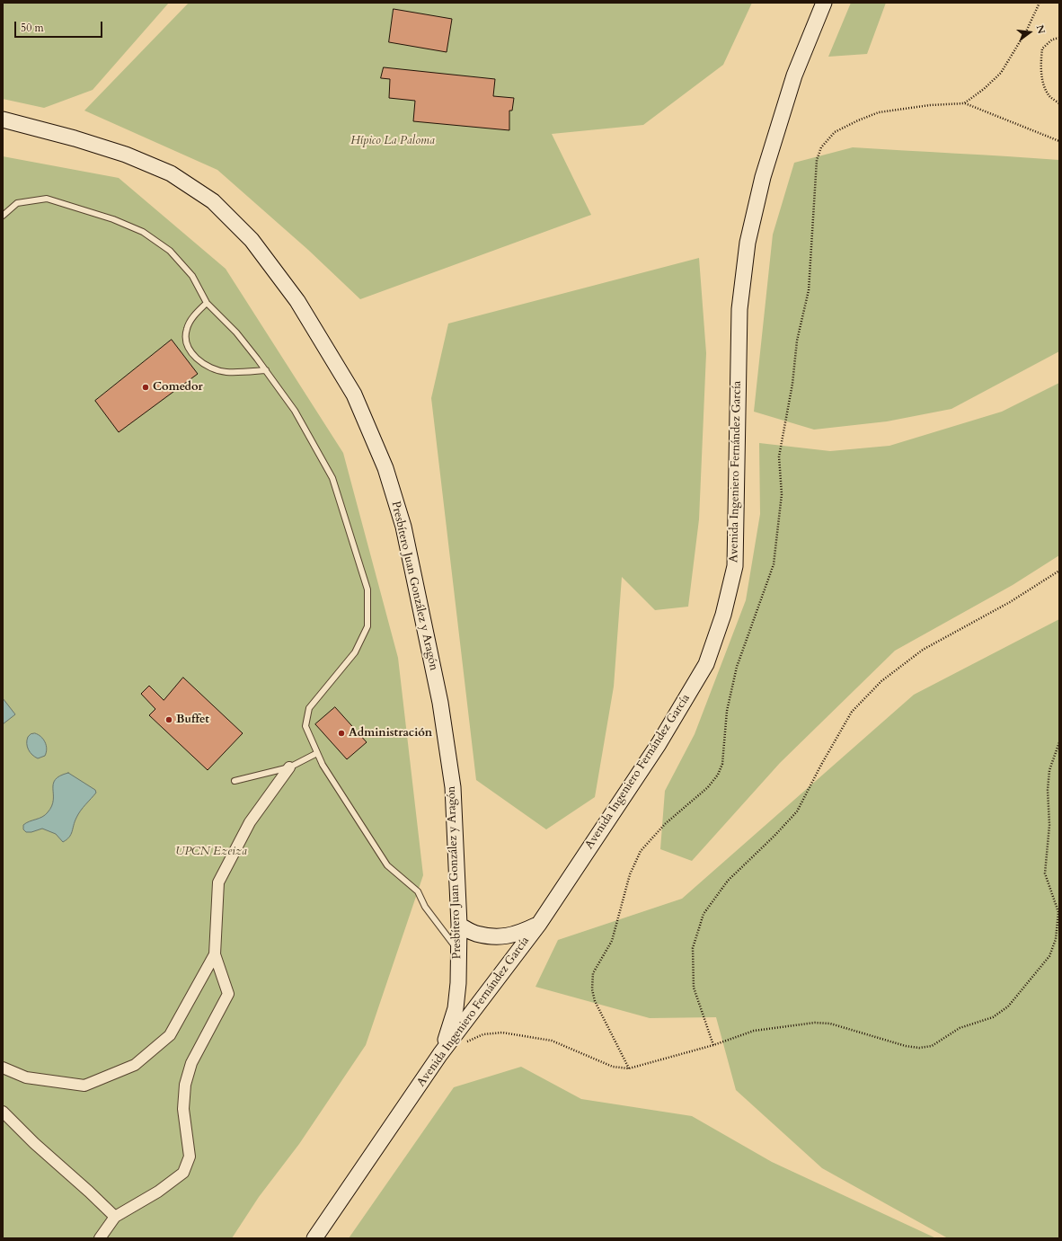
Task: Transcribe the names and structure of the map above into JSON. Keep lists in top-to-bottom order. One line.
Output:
{"streets":{"street":["Avenida Ingeniero Fernández García","Presbítero Juan González y Aragón"]},"crossings":[["Avenida Ingeniero Fernández García","Presbítero Juan González y Aragón"]],"parks":["Hípico La Paloma","UPCN Ezeiza"],"places":["Comedor","Buffet","Administración"],"scale_bar":"50 m","north":"right"}
